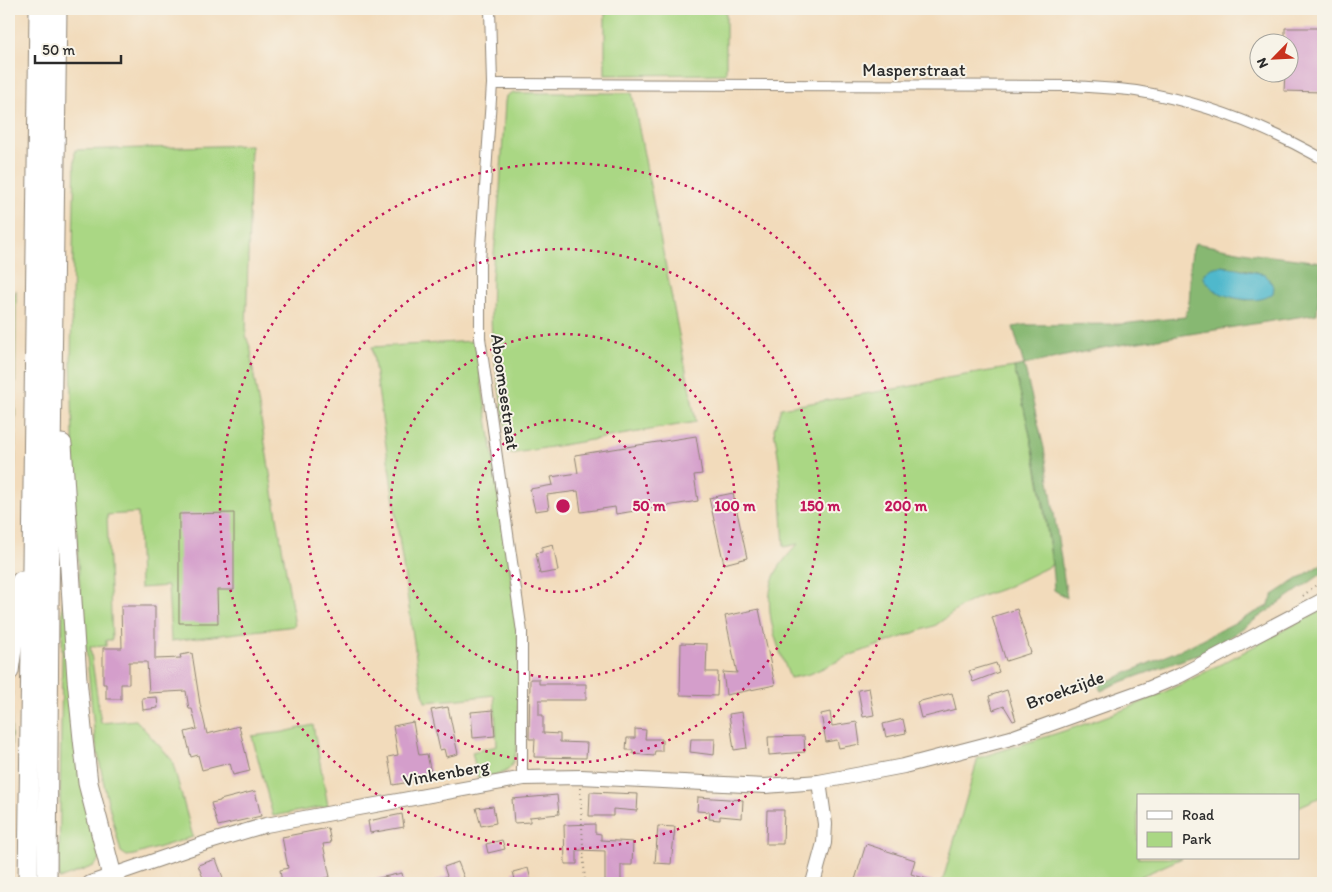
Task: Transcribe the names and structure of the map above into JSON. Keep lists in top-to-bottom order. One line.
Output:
{"streets":{"street":["Masperstraat","Aboomsestraat","Broekzijde","Vinkenberg"]},"crossings":[["Masperstraat","Aboomsestraat"],["Aboomsestraat","Vinkenberg"],["Broekzijde","Vinkenberg"]],"legend":["Road","Park"],"scale_bar":"50 m","north":"bottom left","rings":["50 m","100 m","150 m","200 m"]}
